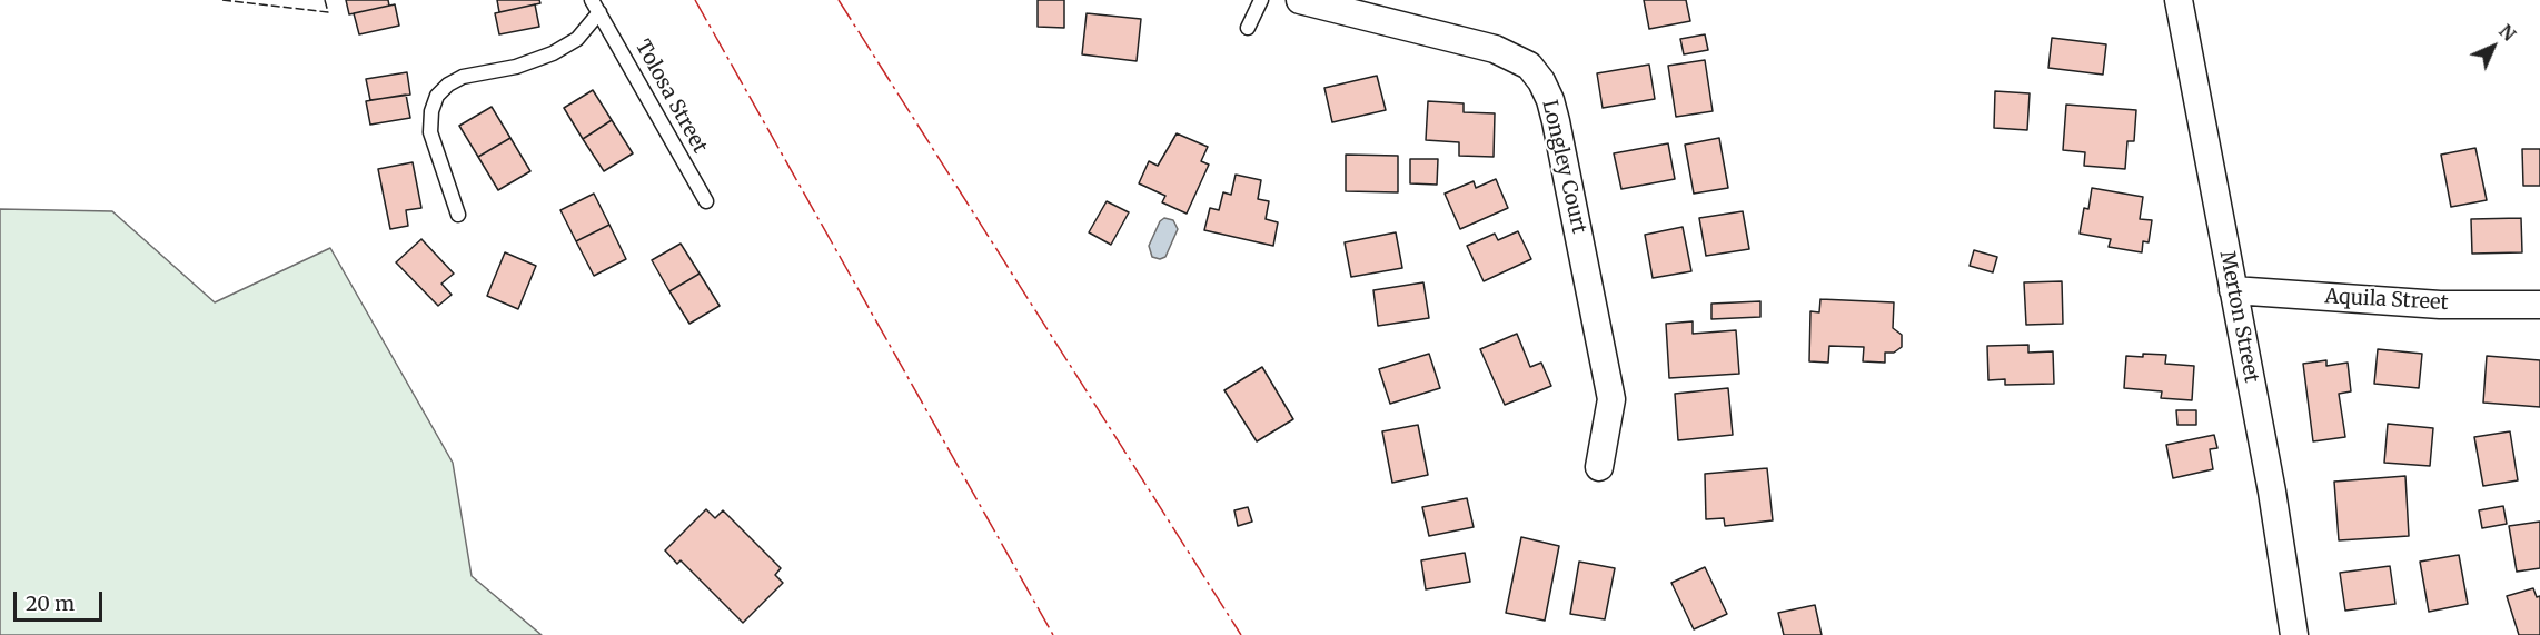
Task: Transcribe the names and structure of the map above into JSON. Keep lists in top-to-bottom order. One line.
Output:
{"streets":{"street":["Longley Court","Aquila Street","Merton Street"],"lane":["Tolosa Street"]},"crossings":[["Aquila Street","Merton Street"]],"scale_bar":"20 m","north":"top right"}
